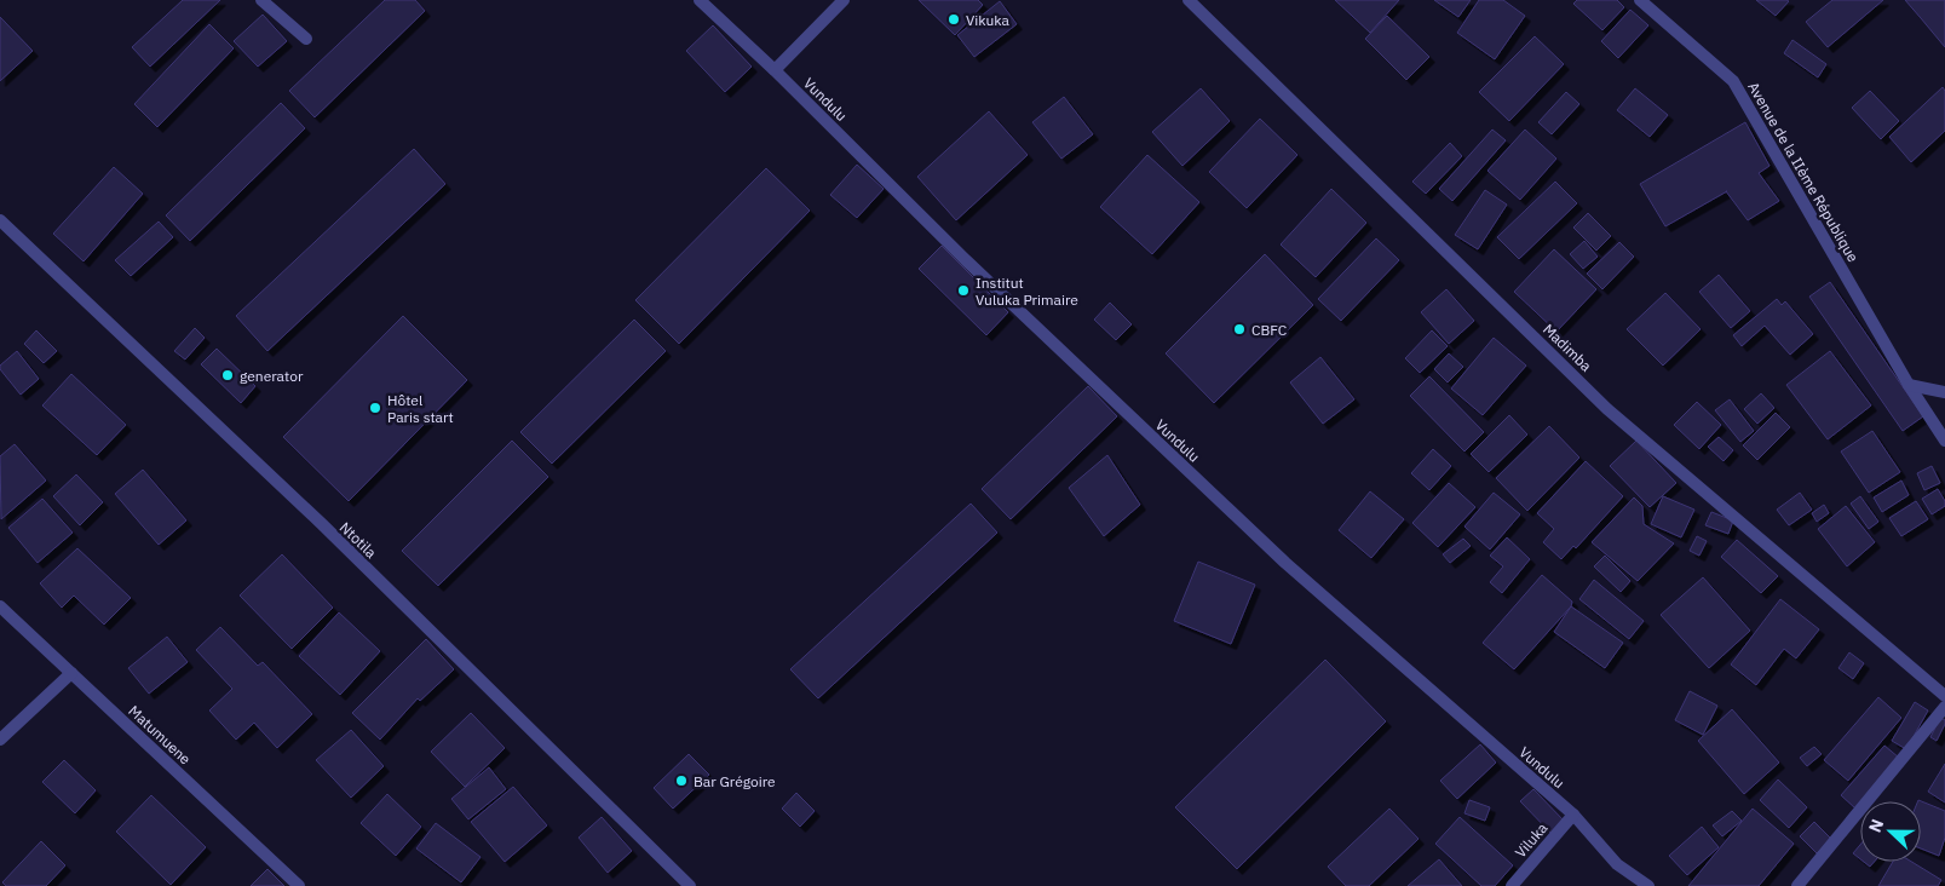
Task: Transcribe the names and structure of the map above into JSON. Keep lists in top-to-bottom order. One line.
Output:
{"streets":{"street":["Vundulu","Avenue de la IIème République","Madimba","Ntotila","Matumuene","Viluka"]},"crossings":[["Vundulu","Viluka"]],"places":["Vikuka","Institut Vuluka Primaire","CBFC","generator","Hôtel Paris start","Bar Grégoire"],"north":"left"}
